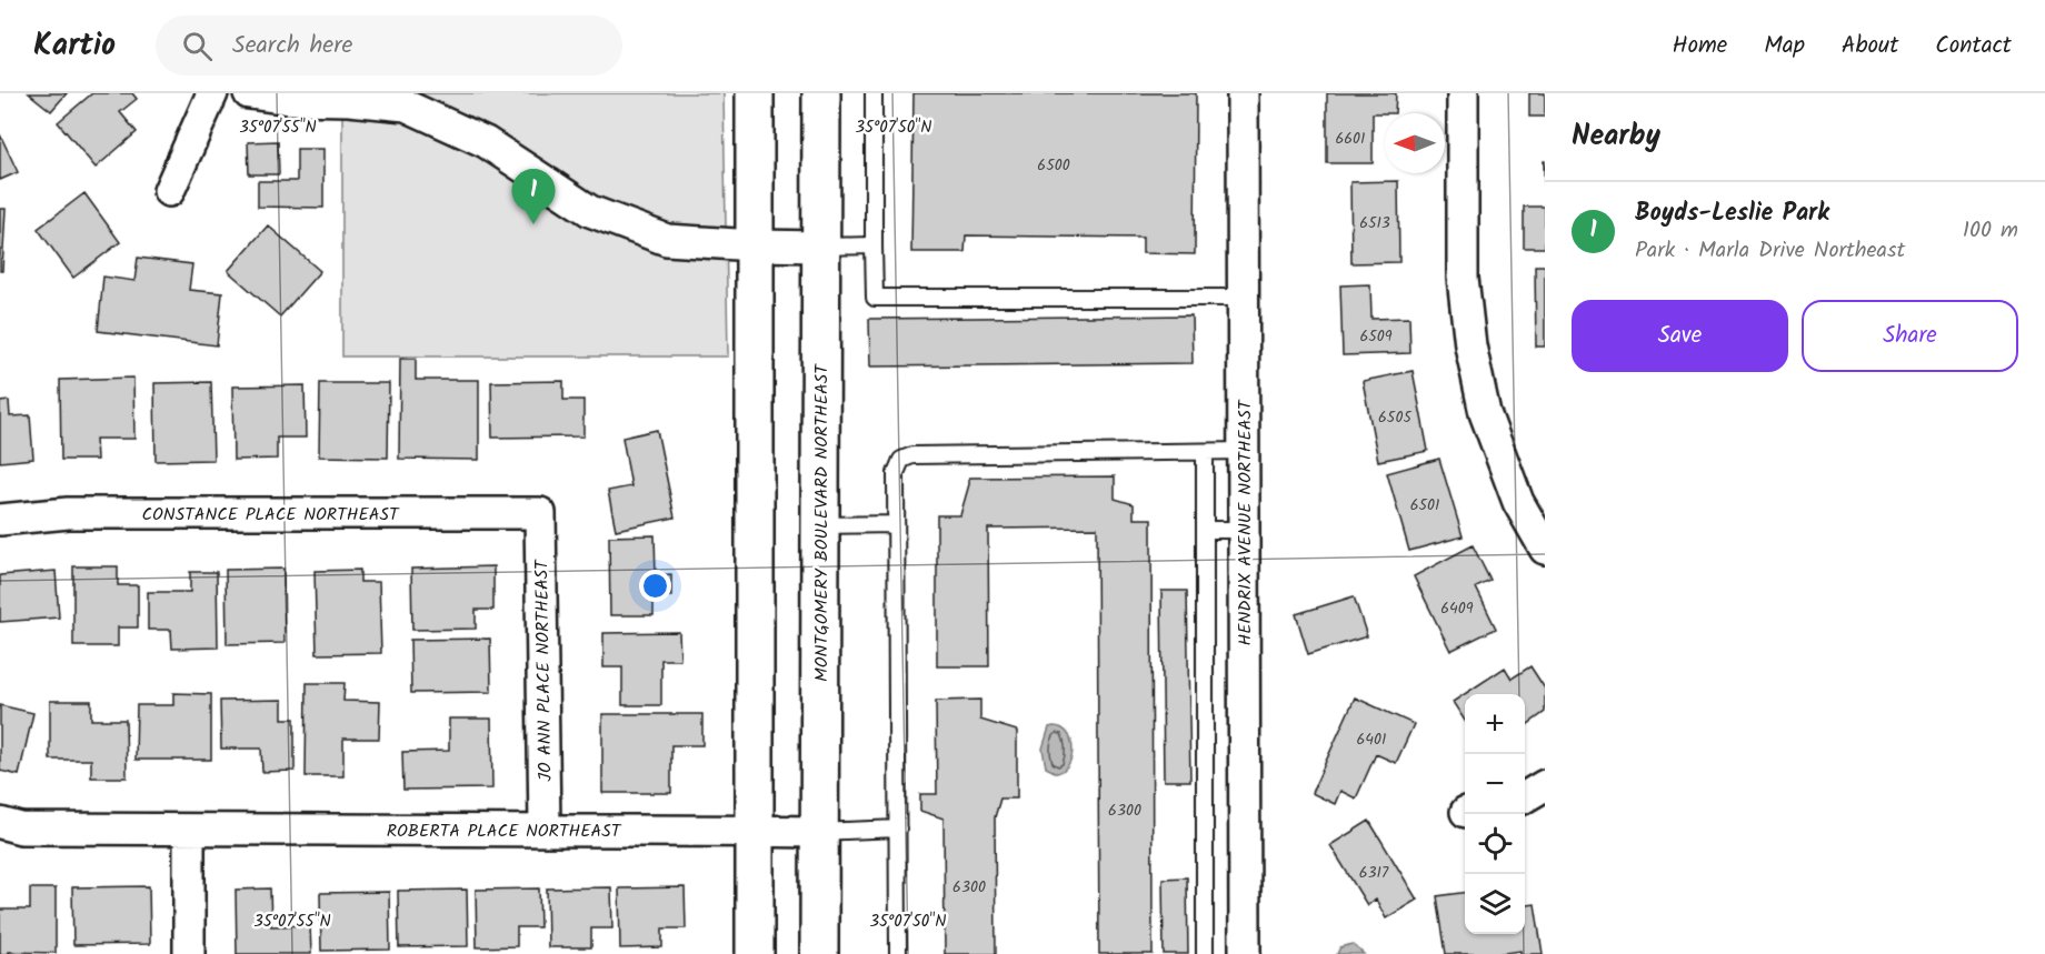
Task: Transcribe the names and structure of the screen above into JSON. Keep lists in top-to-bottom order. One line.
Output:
{"streets":{"main road":["MONTGOMERY BOULEVARD NORTHEAST"],"street":["CONSTANCE PLACE NORTHEAST","HENDRIX AVENUE NORTHEAST","JO ANN PLACE NORTHEAST","ROBERTA PLACE NORTHEAST"]},"crossings":[["CONSTANCE PLACE NORTHEAST","JO ANN PLACE NORTHEAST"],["MONTGOMERY BOULEVARD NORTHEAST","ROBERTA PLACE NORTHEAST"],["JO ANN PLACE NORTHEAST","ROBERTA PLACE NORTHEAST"]],"house_numbers":["6601","6500","6513","6509","6505","6501","6409","6401","6300","6317","6300"],"north":"left","page":{"header":"Kartio","search":"Search here","nav":["Home","Map","About","Contact"],"heading":"Nearby","pins":"1","list":[{"mark":"1","name":"Boyds-Leslie Park","note":"Park · Marla Drive Northeast","value":"100 m"}],"buttons":["Save","Share"],"map_buttons":["+","−"]},"coordinates":["35°07'55\"N","35°07'50\"N"]}
